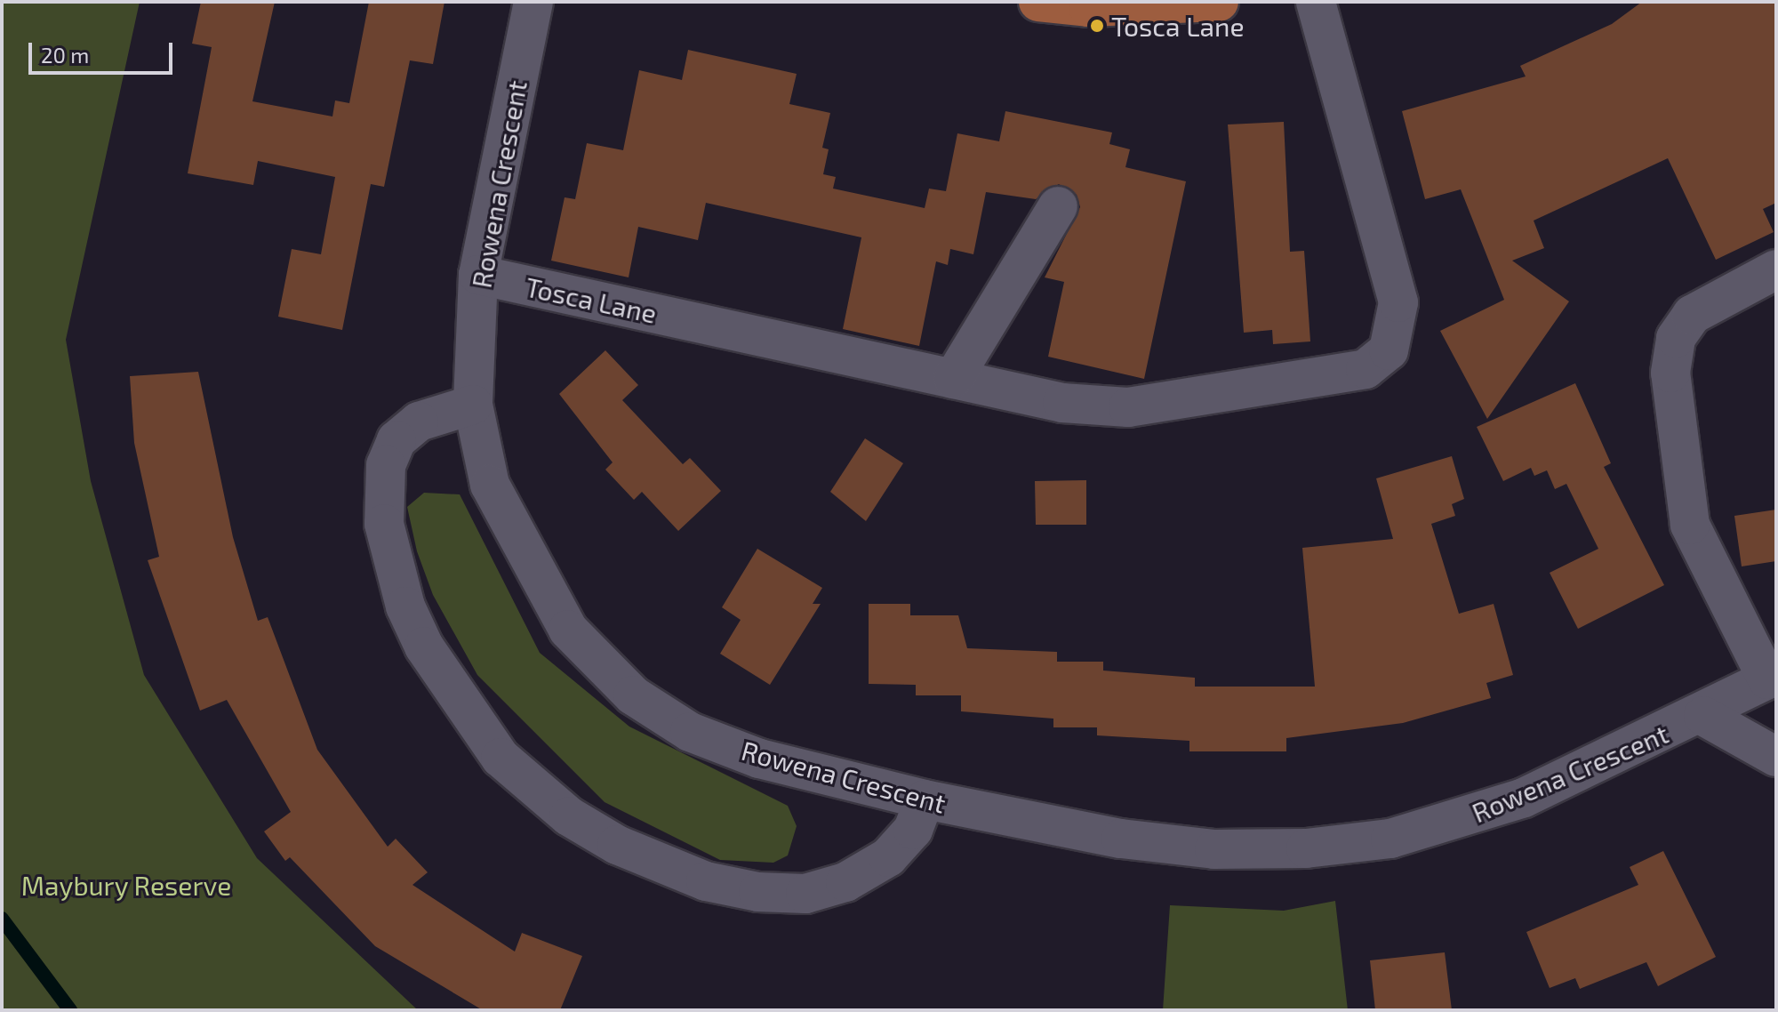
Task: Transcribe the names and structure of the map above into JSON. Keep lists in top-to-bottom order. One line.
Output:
{"streets":{"street":["Rowena Crescent","Tosca Lane"]},"crossings":[["Rowena Crescent","Tosca Lane"]],"parks":["Maybury Reserve"],"places":["Tosca Lane"],"scale_bar":"20 m"}
